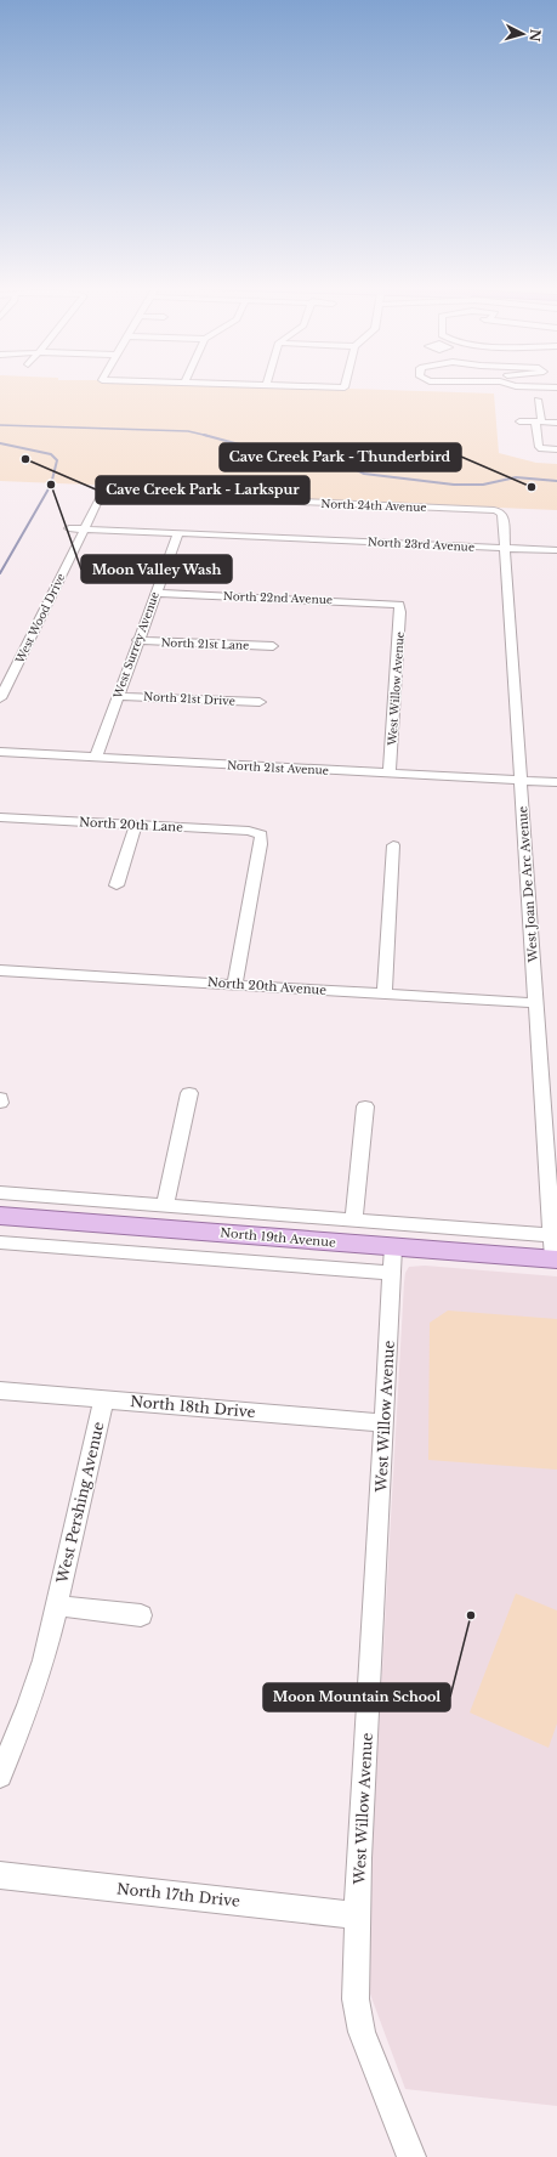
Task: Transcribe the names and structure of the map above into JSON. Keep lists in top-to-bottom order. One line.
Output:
{"streets":{"main road":["North 19th Avenue"],"street":["North 24th Avenue","North 23rd Avenue","North 22nd Avenue","West Wood Drive","North 21st Lane","West Surrey Avenue","West Willow Avenue","North 21st Drive","North 21st Avenue","North 20th Lane","West Joan De Arc Avenue","North 20th Avenue","North 18th Drive","West Pershing Avenue","North 17th Drive"]},"crossings":[["North 24th Avenue","West Wood Drive"],["North 24th Avenue","West Joan De Arc Avenue"],["North 23rd Avenue","West Wood Drive"],["North 23rd Avenue","West Surrey Avenue"],["North 23rd Avenue","West Joan De Arc Avenue"],["North 22nd Avenue","West Surrey Avenue"],["North 22nd Avenue","West Willow Avenue"],["North 21st Lane","West Surrey Avenue"],["West Surrey Avenue","North 21st Drive"],["West Surrey Avenue","North 21st Avenue"],["West Willow Avenue","North 21st Avenue"],["West Willow Avenue","North 19th Avenue"],["West Willow Avenue","North 18th Drive"],["West Willow Avenue","North 17th Drive"],["North 21st Avenue","West Joan De Arc Avenue"],["North 20th Lane","North 20th Avenue"],["West Joan De Arc Avenue","North 20th Avenue"],["West Joan De Arc Avenue","North 19th Avenue"],["North 18th Drive","West Pershing Avenue"]],"places":["Cave Creek Park - Larkspur","Moon Valley Wash","Cave Creek Park - Thunderbird","Moon Mountain School"],"north":"right"}
